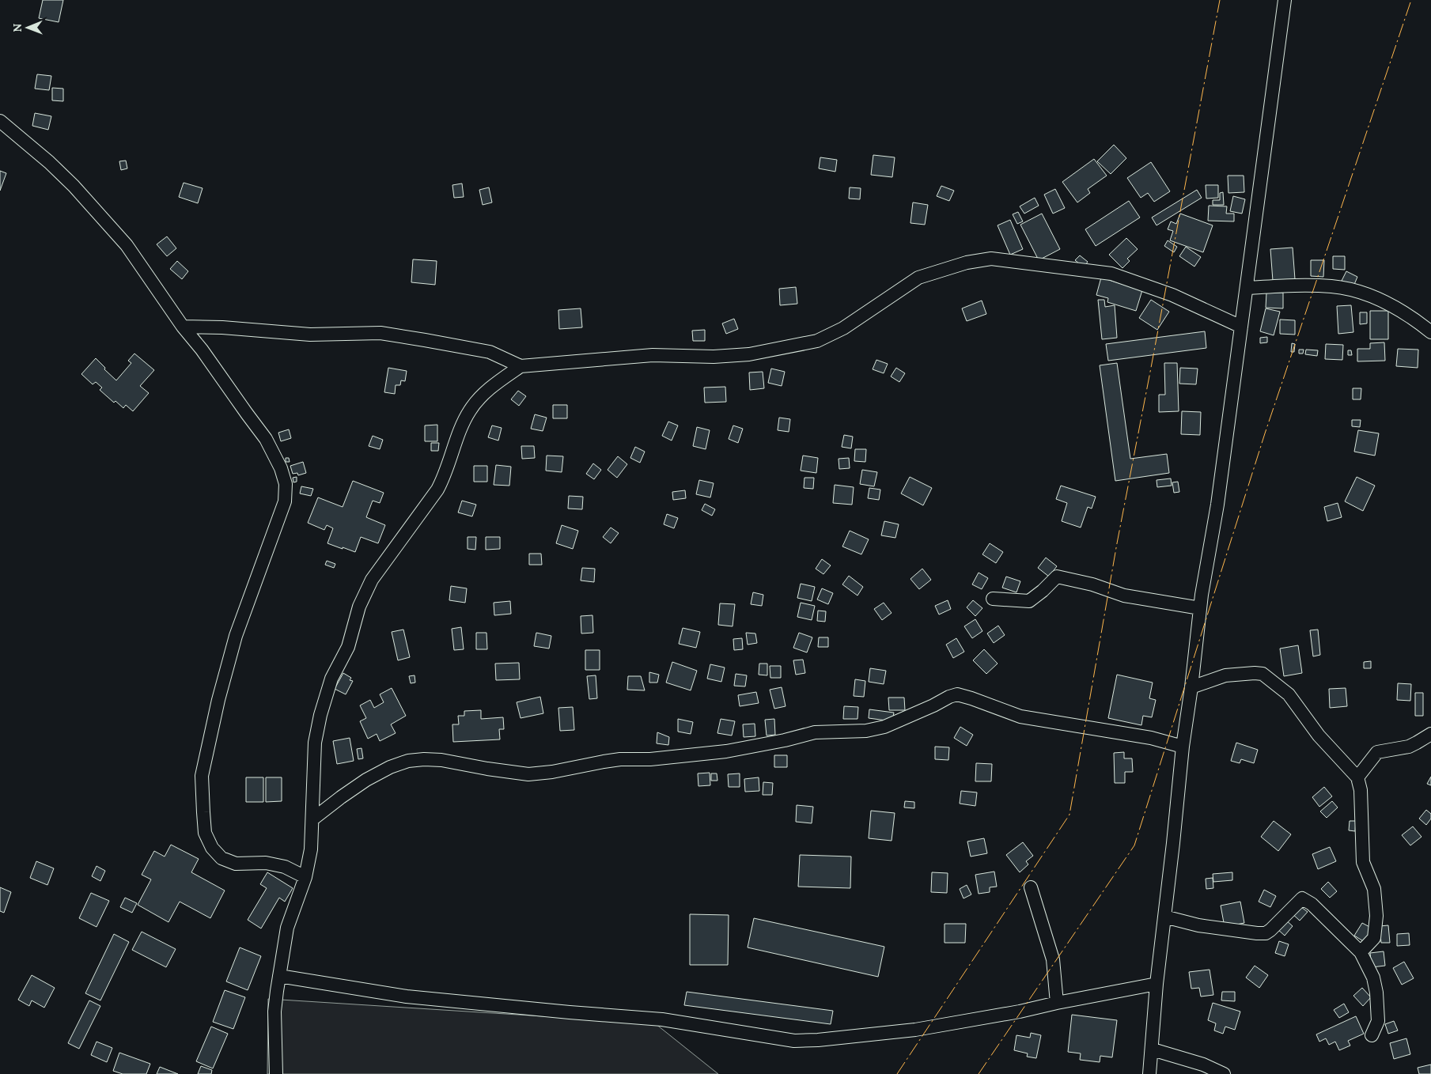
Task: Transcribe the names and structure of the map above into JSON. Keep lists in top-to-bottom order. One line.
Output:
{"north":"left"}
